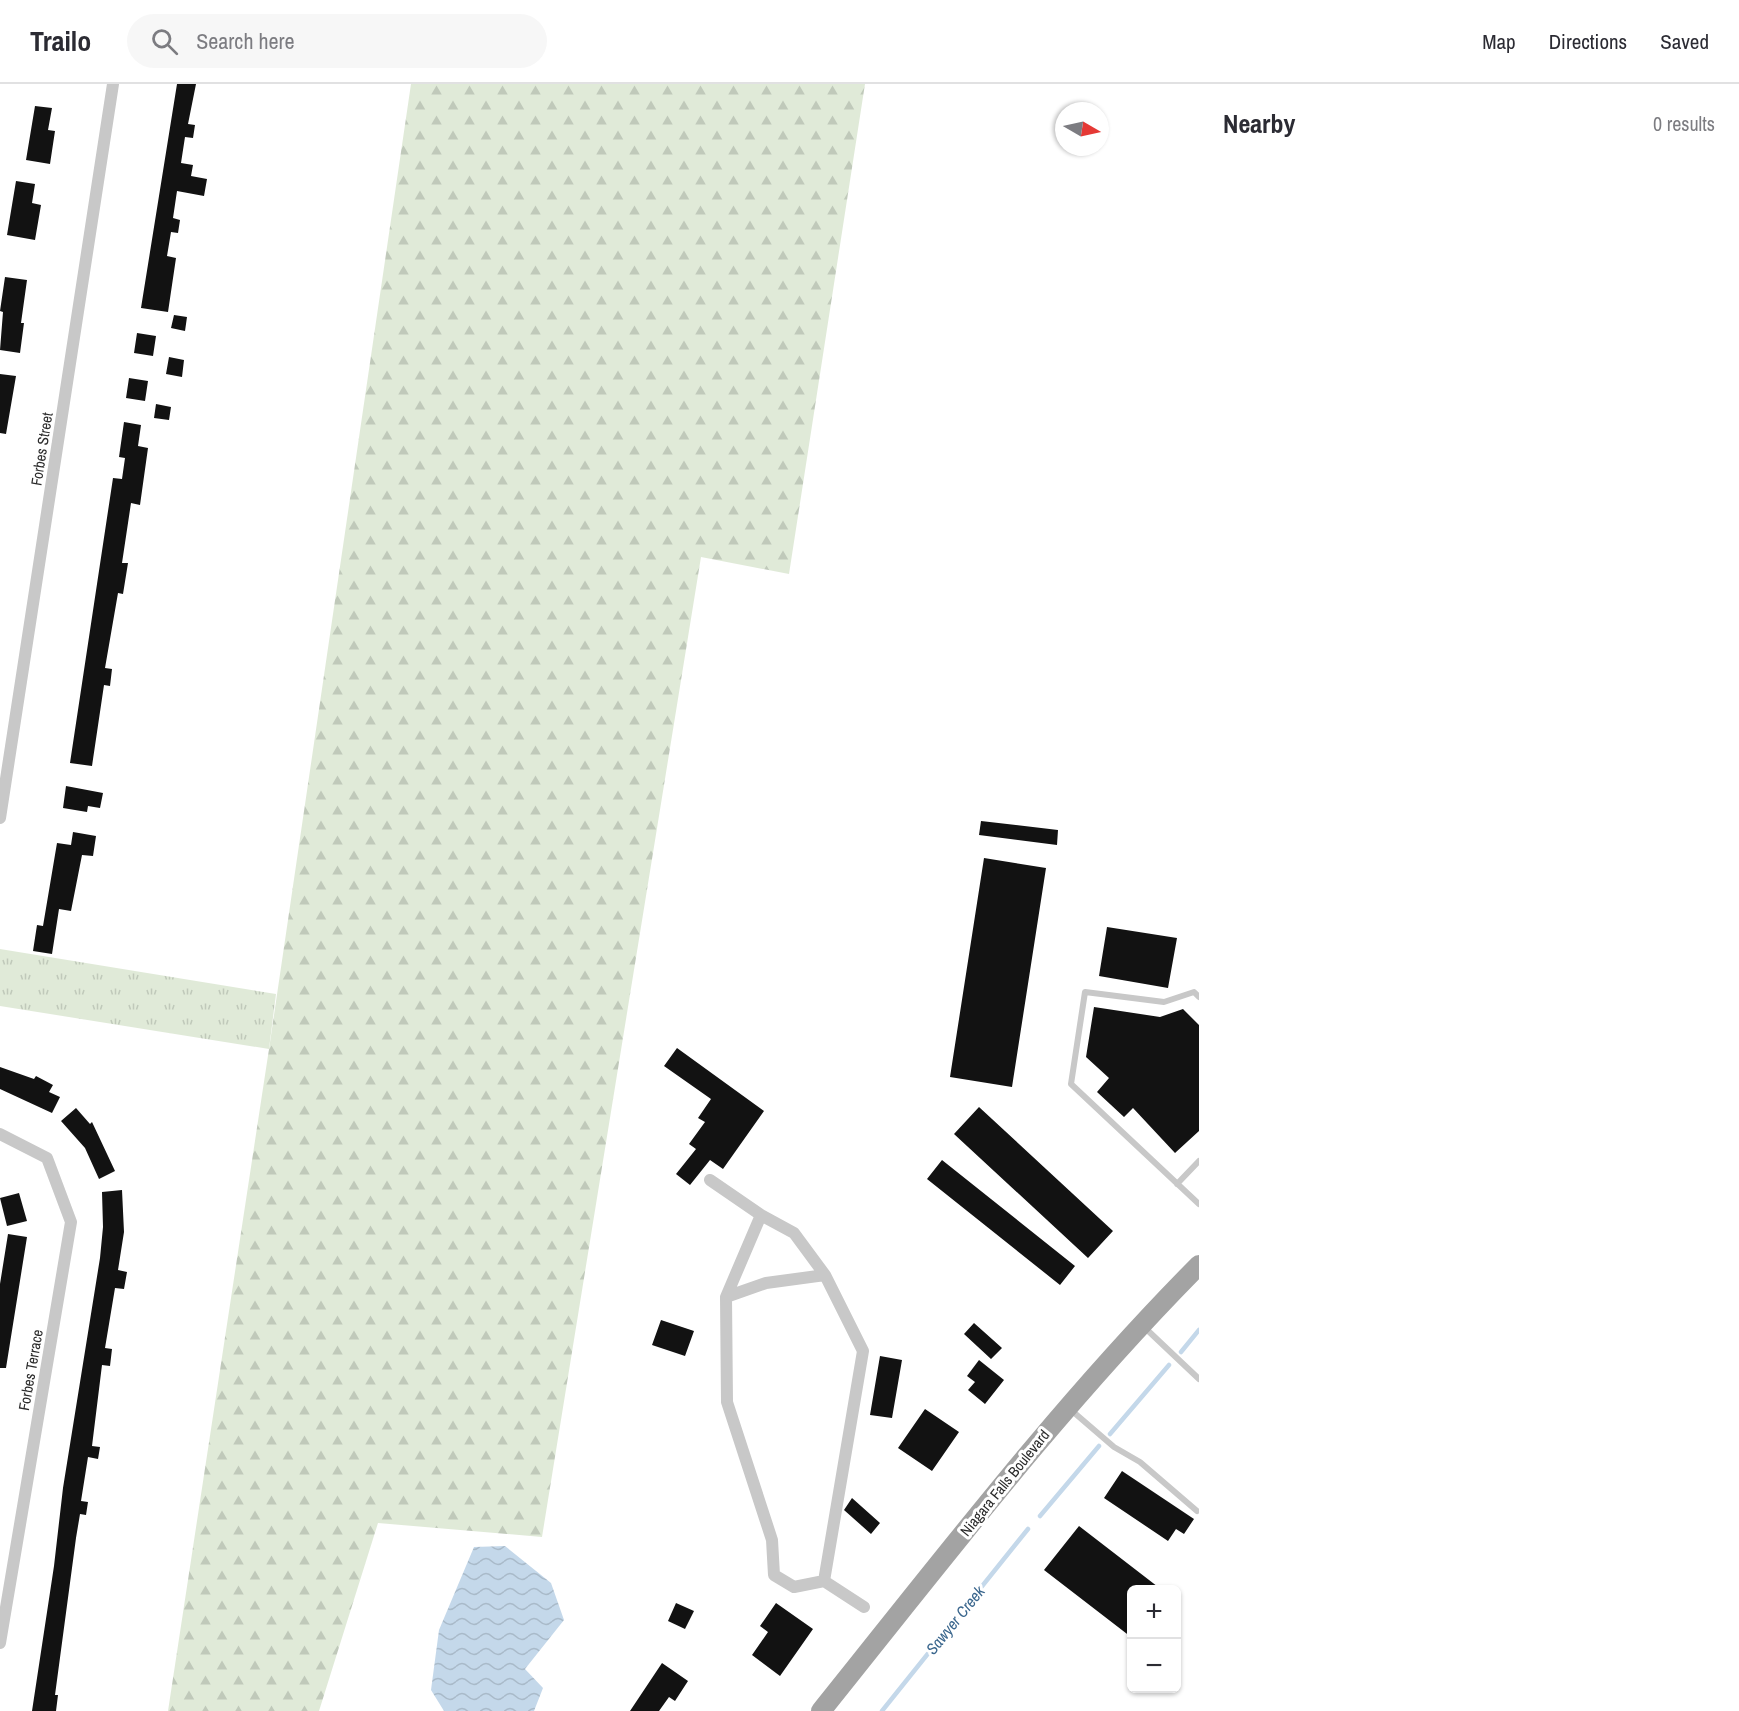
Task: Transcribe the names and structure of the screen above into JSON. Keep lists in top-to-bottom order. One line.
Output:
{"streets":{"main road":["Niagara Falls Boulevard"],"street":["Forbes Street","Forbes Terrace"]},"water":["Sawyer Creek"],"north":"right","page":{"header":"Trailo","search":"Search here","nav":["Map","Directions","Saved"],"heading":["Nearby","0 results"],"map_buttons":["+","−"]}}
